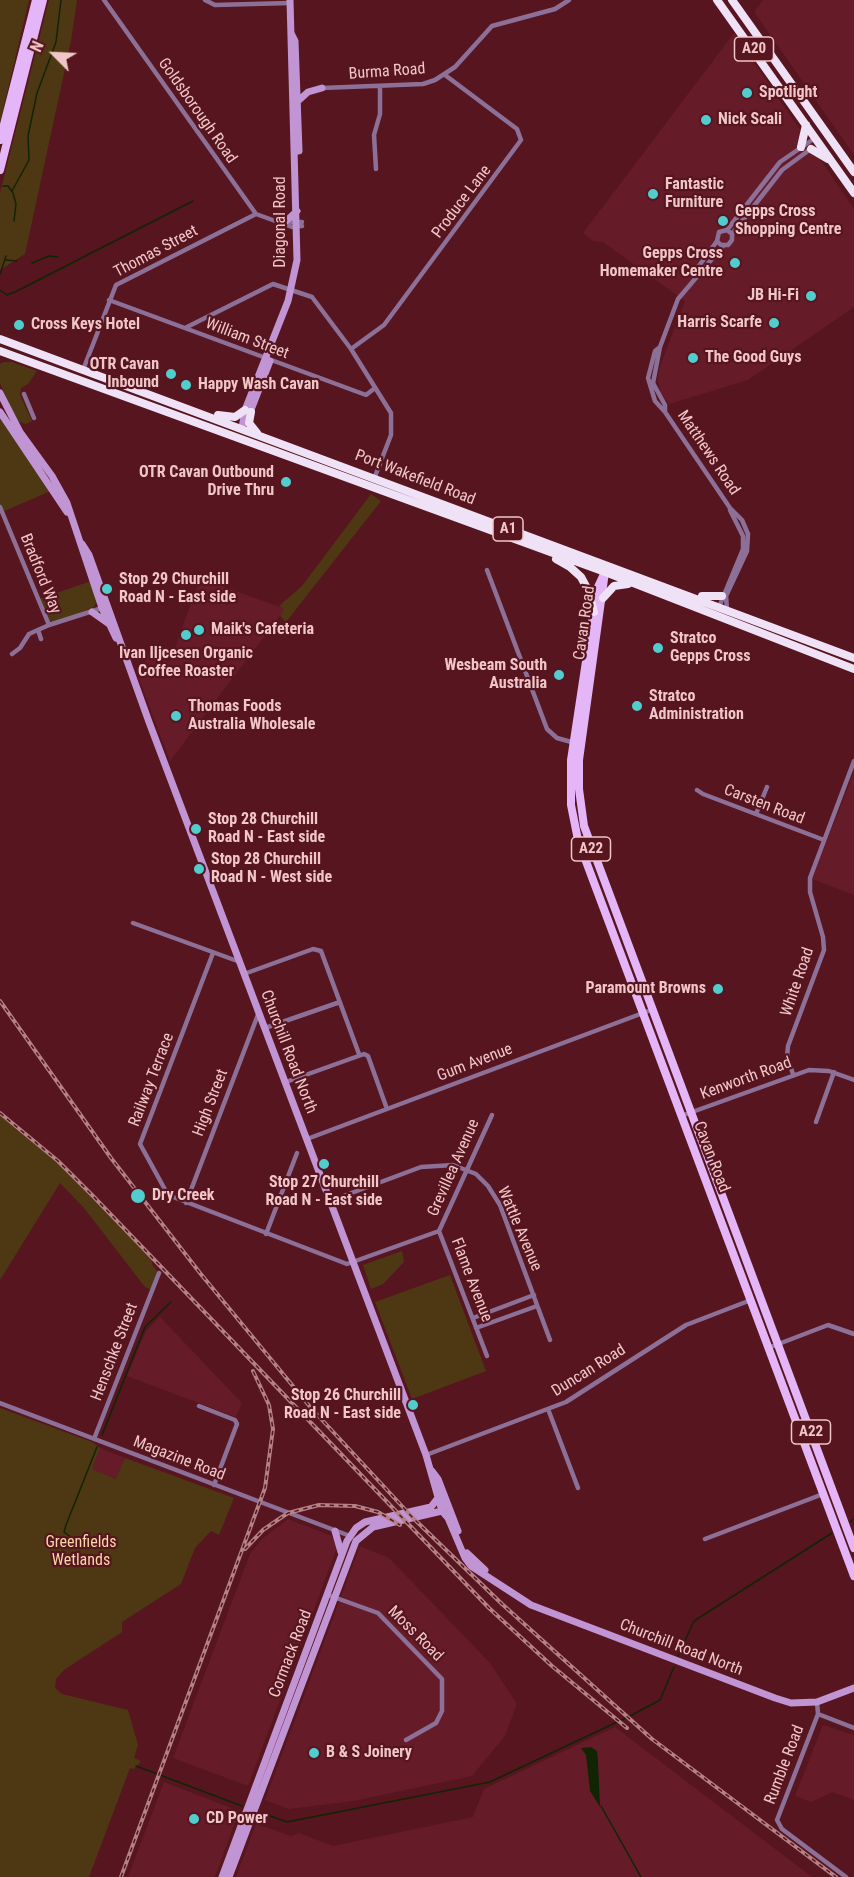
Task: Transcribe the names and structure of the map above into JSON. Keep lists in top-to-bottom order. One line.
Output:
{"streets":{"highway":["A20","Port Wakefield Road","A1"],"main road":["Cavan Road","A22"],"street":["Burma Road","Goldsborough Road","Produce Lane","Diagonal Road","Thomas Street","William Street","Matthews Road","Bradford Way","Carsten Road","White Road","Churchill Road North","Gum Avenue","Kenworth Road","Railway Terrace","High Street","Grevillea Avenue","Wattle Avenue","Flame Avenue","Henschke Street","Duncan Road","Magazine Road","Moss Road","Cormack Road","Rumble Road"]},"crossings":[["Burma Road","Produce Lane"],["Goldsborough Road","Thomas Street"],["Diagonal Road","William Street"],["Diagonal Road","Port Wakefield Road"],["Thomas Street","William Street"],["Thomas Street","Port Wakefield Road"],["Matthews Road","Port Wakefield Road"],["Port Wakefield Road","Cavan Road"],["Bradford Way","Churchill Road North"],["Cavan Road","Gum Avenue"],["Cavan Road","Kenworth Road"],["Cavan Road","Duncan Road"],["Carsten Road","White Road"],["White Road","Kenworth Road"],["Churchill Road North","Gum Avenue"],["Churchill Road North","Railway Terrace"],["Churchill Road North","High Street"],["Churchill Road North","Flame Avenue"],["Churchill Road North","Duncan Road"],["Churchill Road North","Rumble Road"],["Railway Terrace","High Street"],["Railway Terrace","Flame Avenue"],["Grevillea Avenue","Wattle Avenue"],["Grevillea Avenue","Flame Avenue"],["Henschke Street","Magazine Road"],["Magazine Road","Cormack Road"],["Moss Road","Cormack Road"]],"parks":["Greenfields Wetlands"],"places":["Spotlight","Nick Scali","Fantastic Furniture","Gepps Cross Shopping Centre","Gepps Cross Homemaker Centre","JB Hi-Fi","Harris Scarfe","Cross Keys Hotel","The Good Guys","OTR Cavan Inbound","Happy Wash Cavan","OTR Cavan Outbound Drive Thru","Stop 29 Churchill Road N - East side","Maik's Cafeteria","Ivan Iljcesen Organic Coffee Roaster","Stratco Gepps Cross","Wesbeam South Australia","Stratco Administration","Thomas Foods Australia Wholesale","Stop 28 Churchill Road N - East side","Stop 28 Churchill Road N - West side","Paramount Browns","Stop 27 Churchill Road N - East side","Dry Creek","Stop 26 Churchill Road N - East side","B & S Joinery","CD Power"],"north":"top left"}
